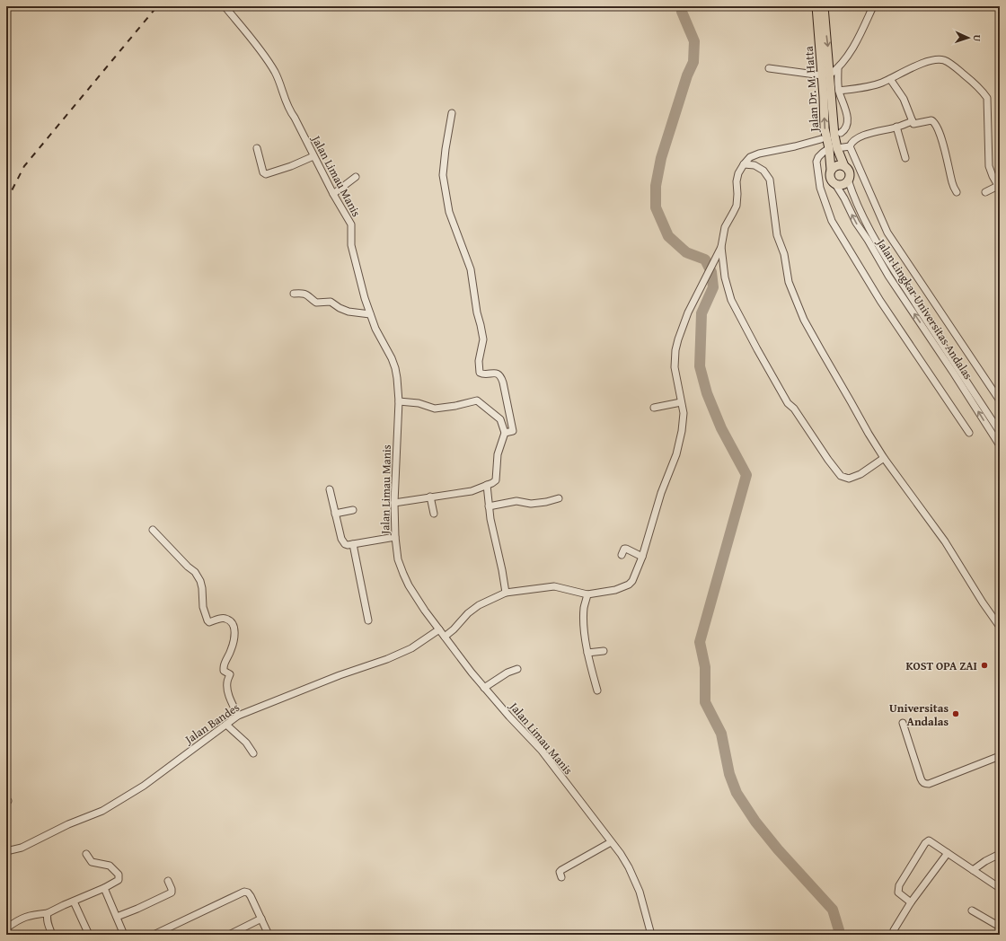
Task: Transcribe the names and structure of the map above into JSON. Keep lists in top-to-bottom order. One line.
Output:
{"streets":{"main road":["Jalan Dr. M. Hatta"],"street":["Jalan Limau Manis","Jalan Lingkar Universitas Andalas","Jalan Bandes"]},"crossings":[["Jalan Dr. M. Hatta","Jalan Lingkar Universitas Andalas"],["Jalan Limau Manis","Jalan Bandes"]],"places":["KOST OPA ZAI","Universitas Andalas"],"north":"right"}
